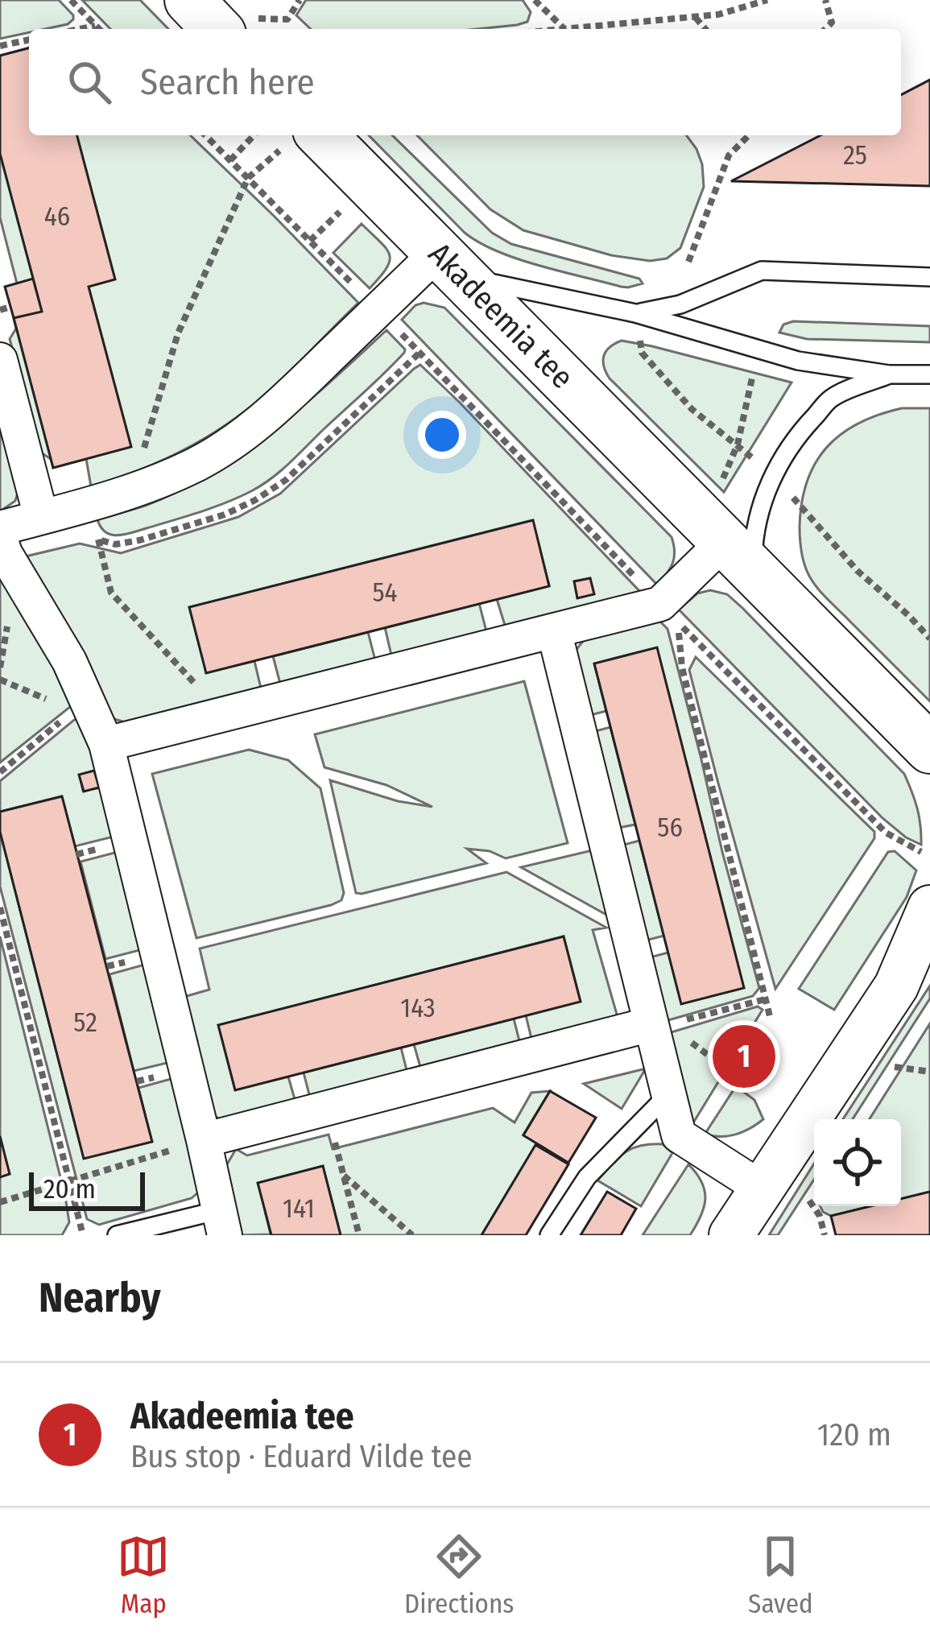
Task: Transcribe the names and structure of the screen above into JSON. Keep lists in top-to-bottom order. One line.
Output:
{"streets":{"main road":["Akadeemia tee"]},"house_numbers":["25","46","54","56","143","52","141"],"scale_bar":"20 m","page":{"search":"Search here","pins":"1","scale":"20 m","heading":"Nearby","list":[{"mark":"1","name":"Akadeemia tee","note":"Bus stop · Eduard Vilde tee","value":"120 m"}],"nav":["Map","Directions","Saved"]}}
